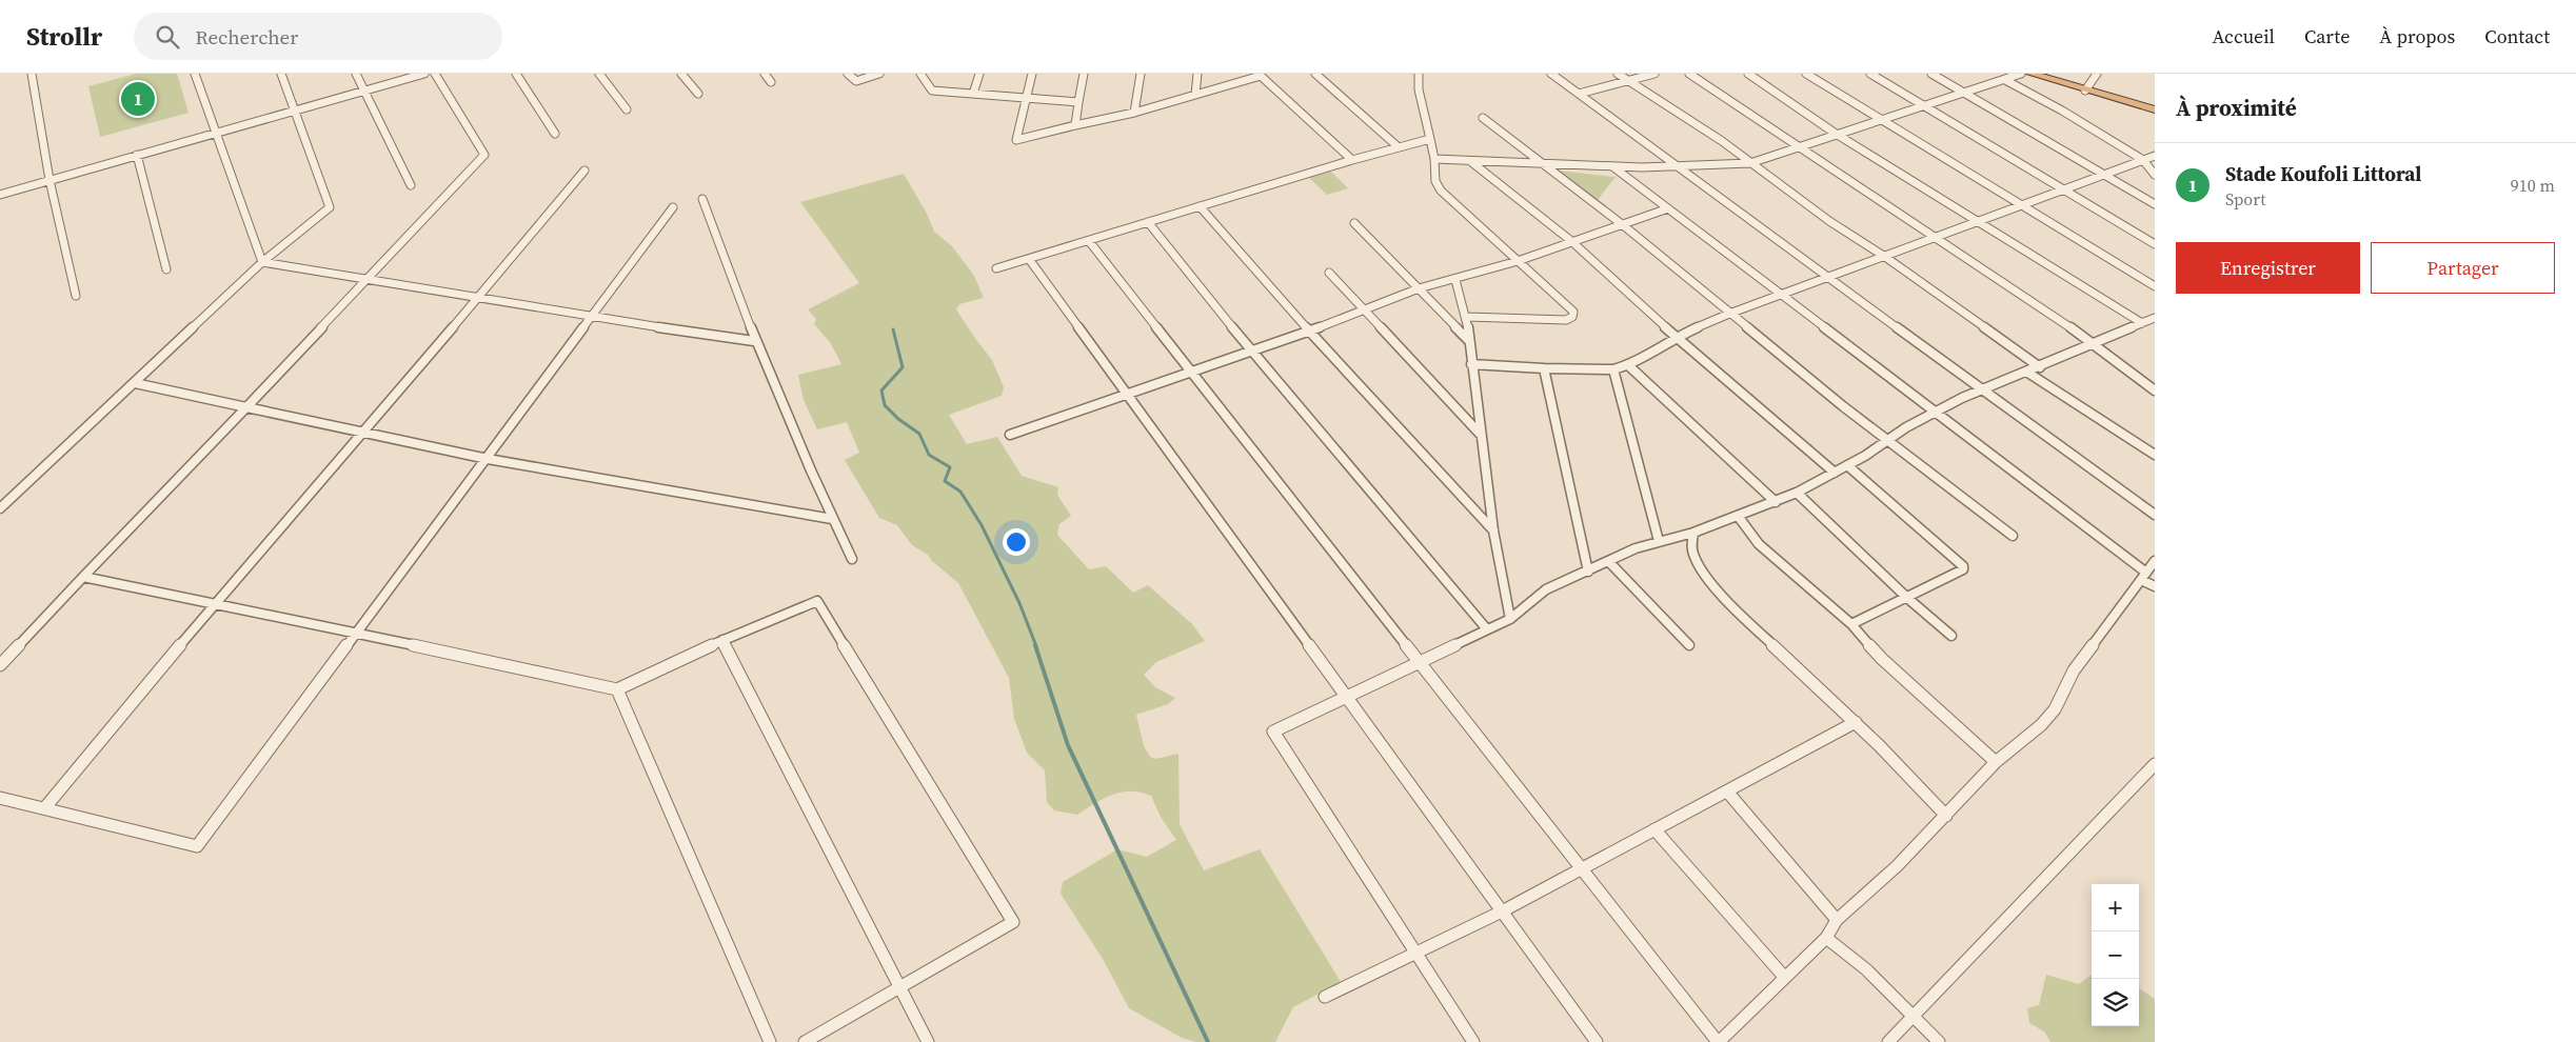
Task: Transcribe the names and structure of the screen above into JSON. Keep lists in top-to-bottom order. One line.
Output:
{"page":{"header":"Strollr","search":"Rechercher","nav":["Accueil","Carte","À propos","Contact"],"heading":"À proximité","pins":"1","list":[{"mark":"1","name":"Stade Koufoli Littoral","note":"Sport","value":"910 m"}],"buttons":["Enregistrer","Partager"],"map_buttons":["+","−"]}}
